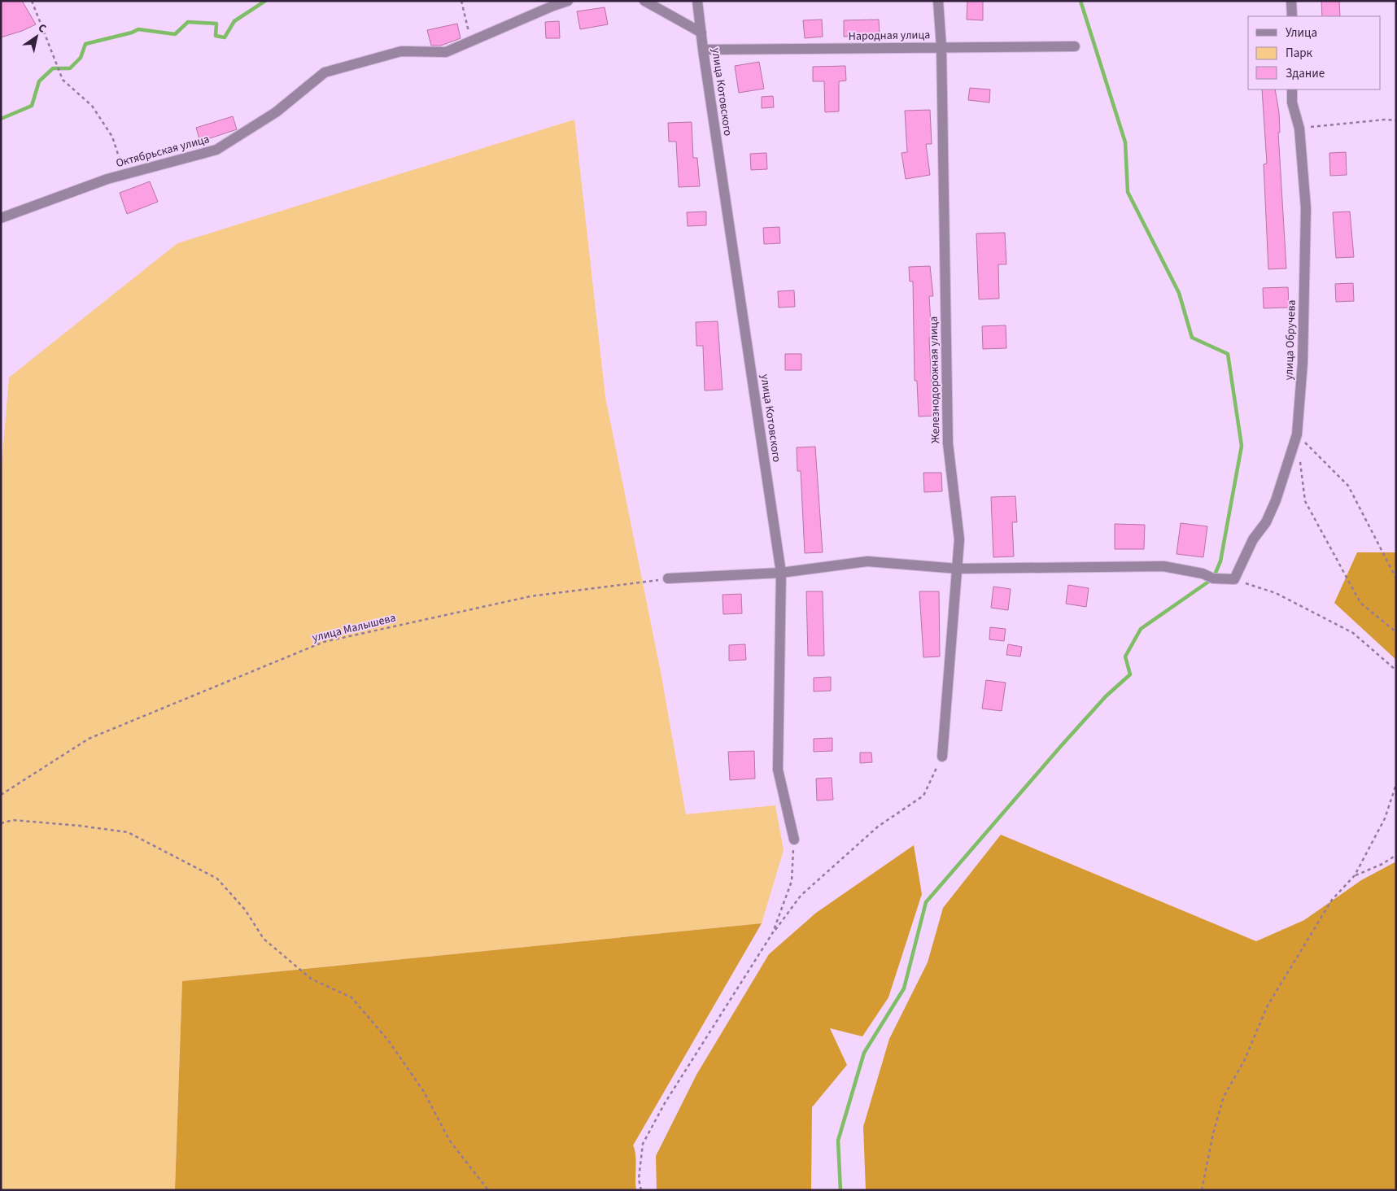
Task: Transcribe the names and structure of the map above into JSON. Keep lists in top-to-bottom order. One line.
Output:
{"streets":{"street":["Народная улица","улица Котовского","Октябрьская улица","улица Обручева","Железнодорожная улица"],"path":["улица Малышева"]},"crossings":[["Народная улица","улица Котовского"],["Народная улица","Железнодорожная улица"]],"legend":["Улица","Парк","Здание"],"north":"top right"}
